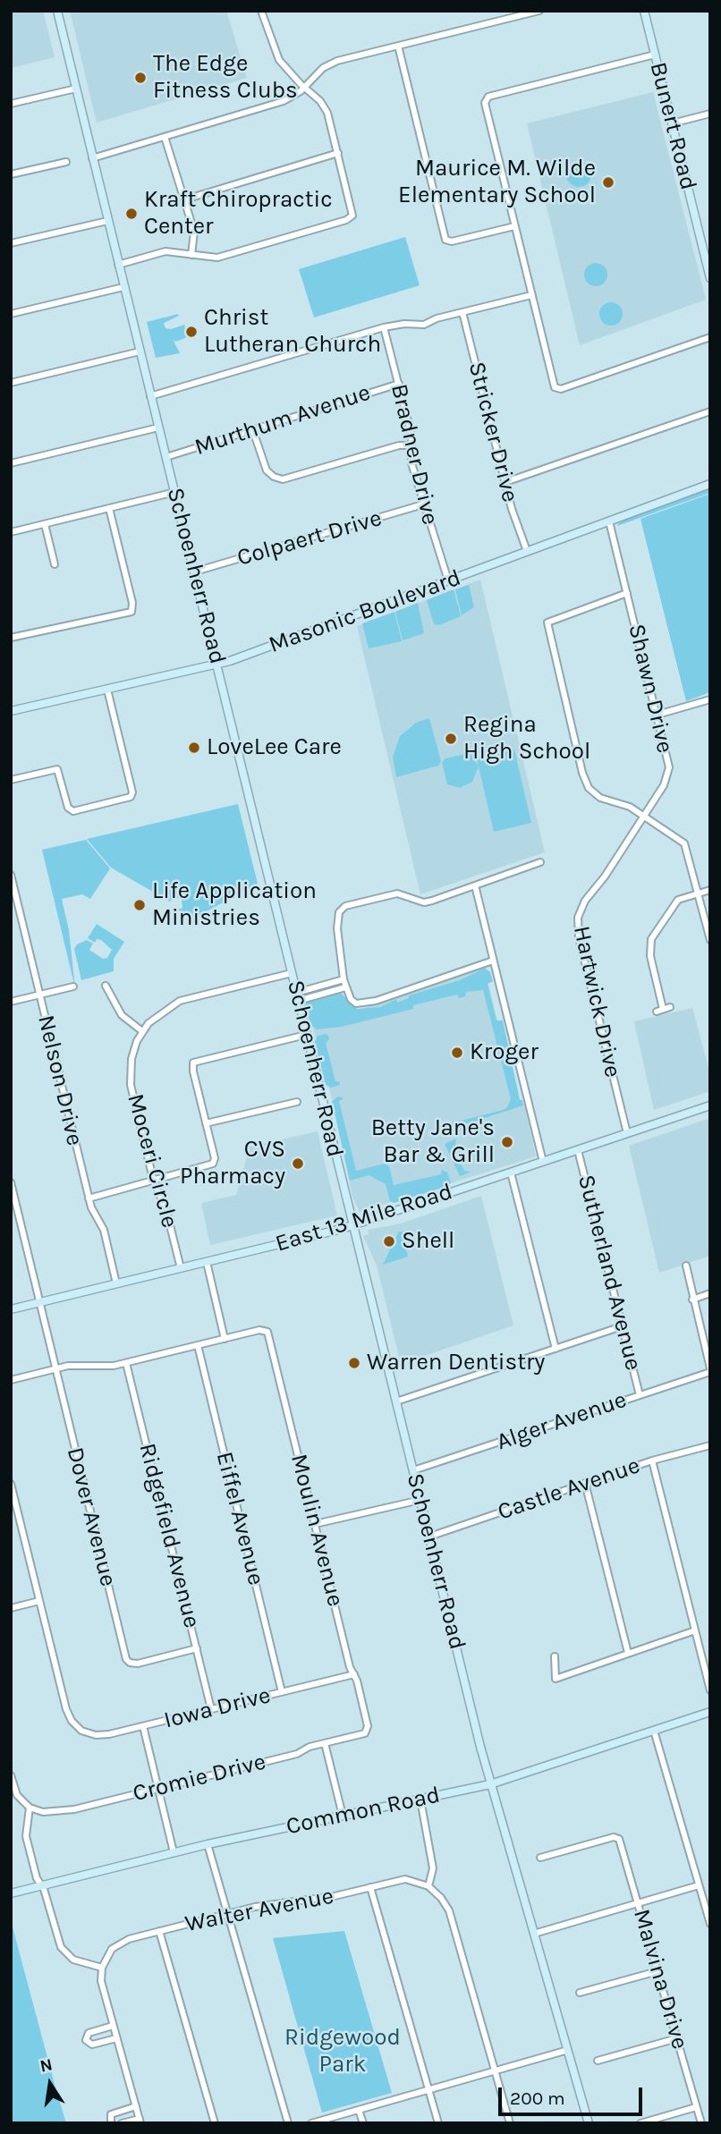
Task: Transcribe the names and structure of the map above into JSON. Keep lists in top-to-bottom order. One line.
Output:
{"streets":{"main road":["Bunert Road","Schoenherr Road","Masonic Boulevard","East 13 Mile Road","Common Road"],"street":["Murthum Avenue","Stricker Drive","Bradner Drive","Colpaert Drive","Shawn Drive","Hartwick Drive","Nelson Drive","Moceri Circle","Sutherland Avenue","Alger Avenue","Castle Avenue","Dover Avenue","Eiffel Avenue","Moulin Avenue","Ridgefield Avenue","Iowa Drive","Cromie Drive","Walter Avenue","Malvina Drive"]},"crossings":[["Murthum Avenue","Bradner Drive"],["Murthum Avenue","Schoenherr Road"],["Stricker Drive","Masonic Boulevard"],["Bradner Drive","Colpaert Drive"],["Bradner Drive","Masonic Boulevard"],["Colpaert Drive","Schoenherr Road"],["Schoenherr Road","Masonic Boulevard"],["Schoenherr Road","Moceri Circle"],["Schoenherr Road","East 13 Mile Road"],["Schoenherr Road","Alger Avenue"],["Schoenherr Road","Castle Avenue"],["Schoenherr Road","Common Road"],["Masonic Boulevard","Shawn Drive"],["Shawn Drive","Hartwick Drive"],["Hartwick Drive","East 13 Mile Road"],["Nelson Drive","East 13 Mile Road"],["Moceri Circle","East 13 Mile Road"],["East 13 Mile Road","Sutherland Avenue"],["East 13 Mile Road","Dover Avenue"],["Sutherland Avenue","Alger Avenue"],["Dover Avenue","Ridgefield Avenue"],["Eiffel Avenue","Iowa Drive"],["Moulin Avenue","Iowa Drive"],["Moulin Avenue","Cromie Drive"],["Ridgefield Avenue","Iowa Drive"]],"parks":["Ridgewood Park"],"places":["The Edge Fitness Clubs","Maurice M. Wilde Elementary School","Kraft Chiropractic Center","Christ Lutheran Church","Regina High School","LoveLee Care","Life Application Ministries","Kroger","Betty Jane's Bar & Grill","CVS Pharmacy","Shell","Warren Dentistry"],"scale_bar":"200 m","north":"top"}
